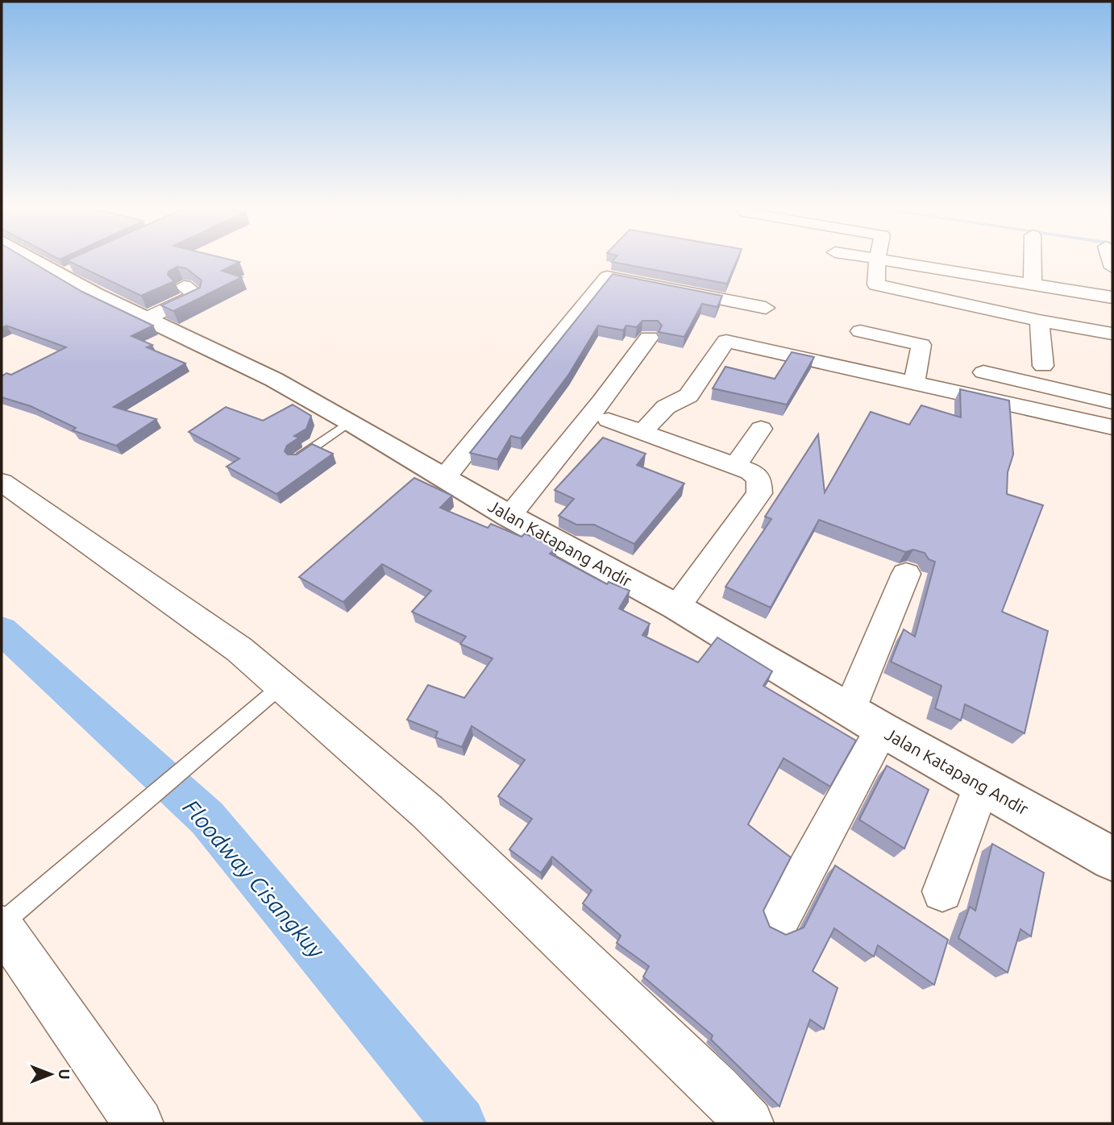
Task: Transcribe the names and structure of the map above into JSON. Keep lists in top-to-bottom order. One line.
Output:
{"streets":{"street":["Jalan Katapang Andir"]},"water":["Floodway Cisangkuy"],"north":"right"}
